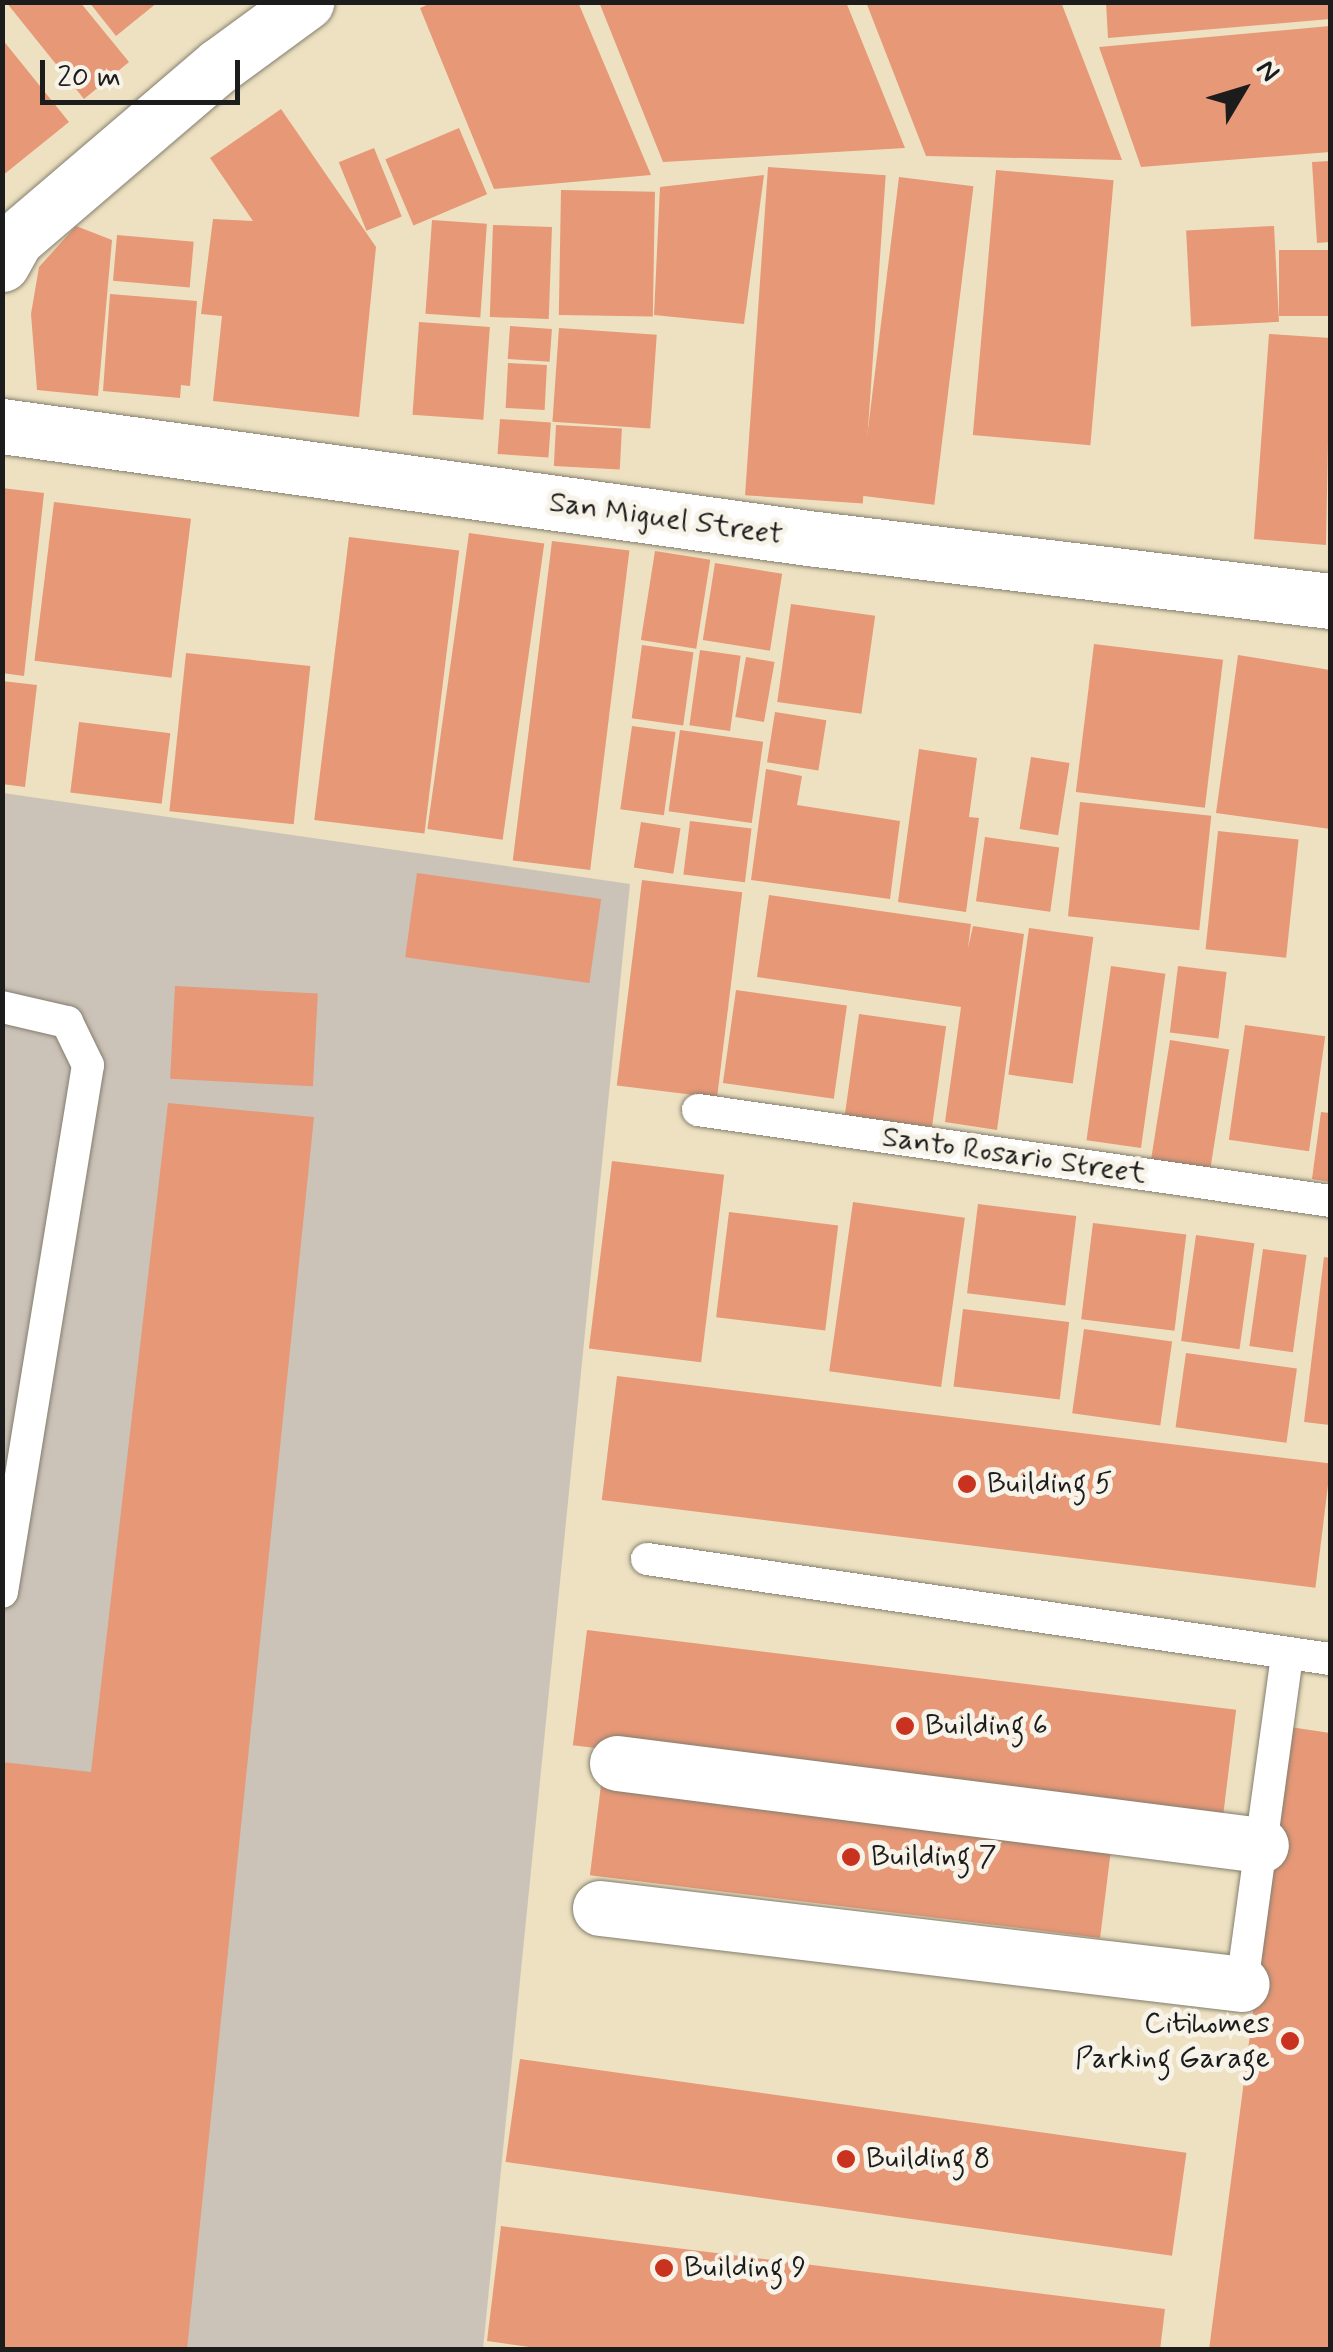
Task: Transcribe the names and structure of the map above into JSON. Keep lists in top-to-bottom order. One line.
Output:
{"streets":{"street":["San Miguel Street"],"lane":["Santo Rosario Street"]},"places":["Building 5","Building 6","Building 7","Citihomes Parking Garage","Building 8","Building 9"],"scale_bar":"20 m","north":"top right"}
